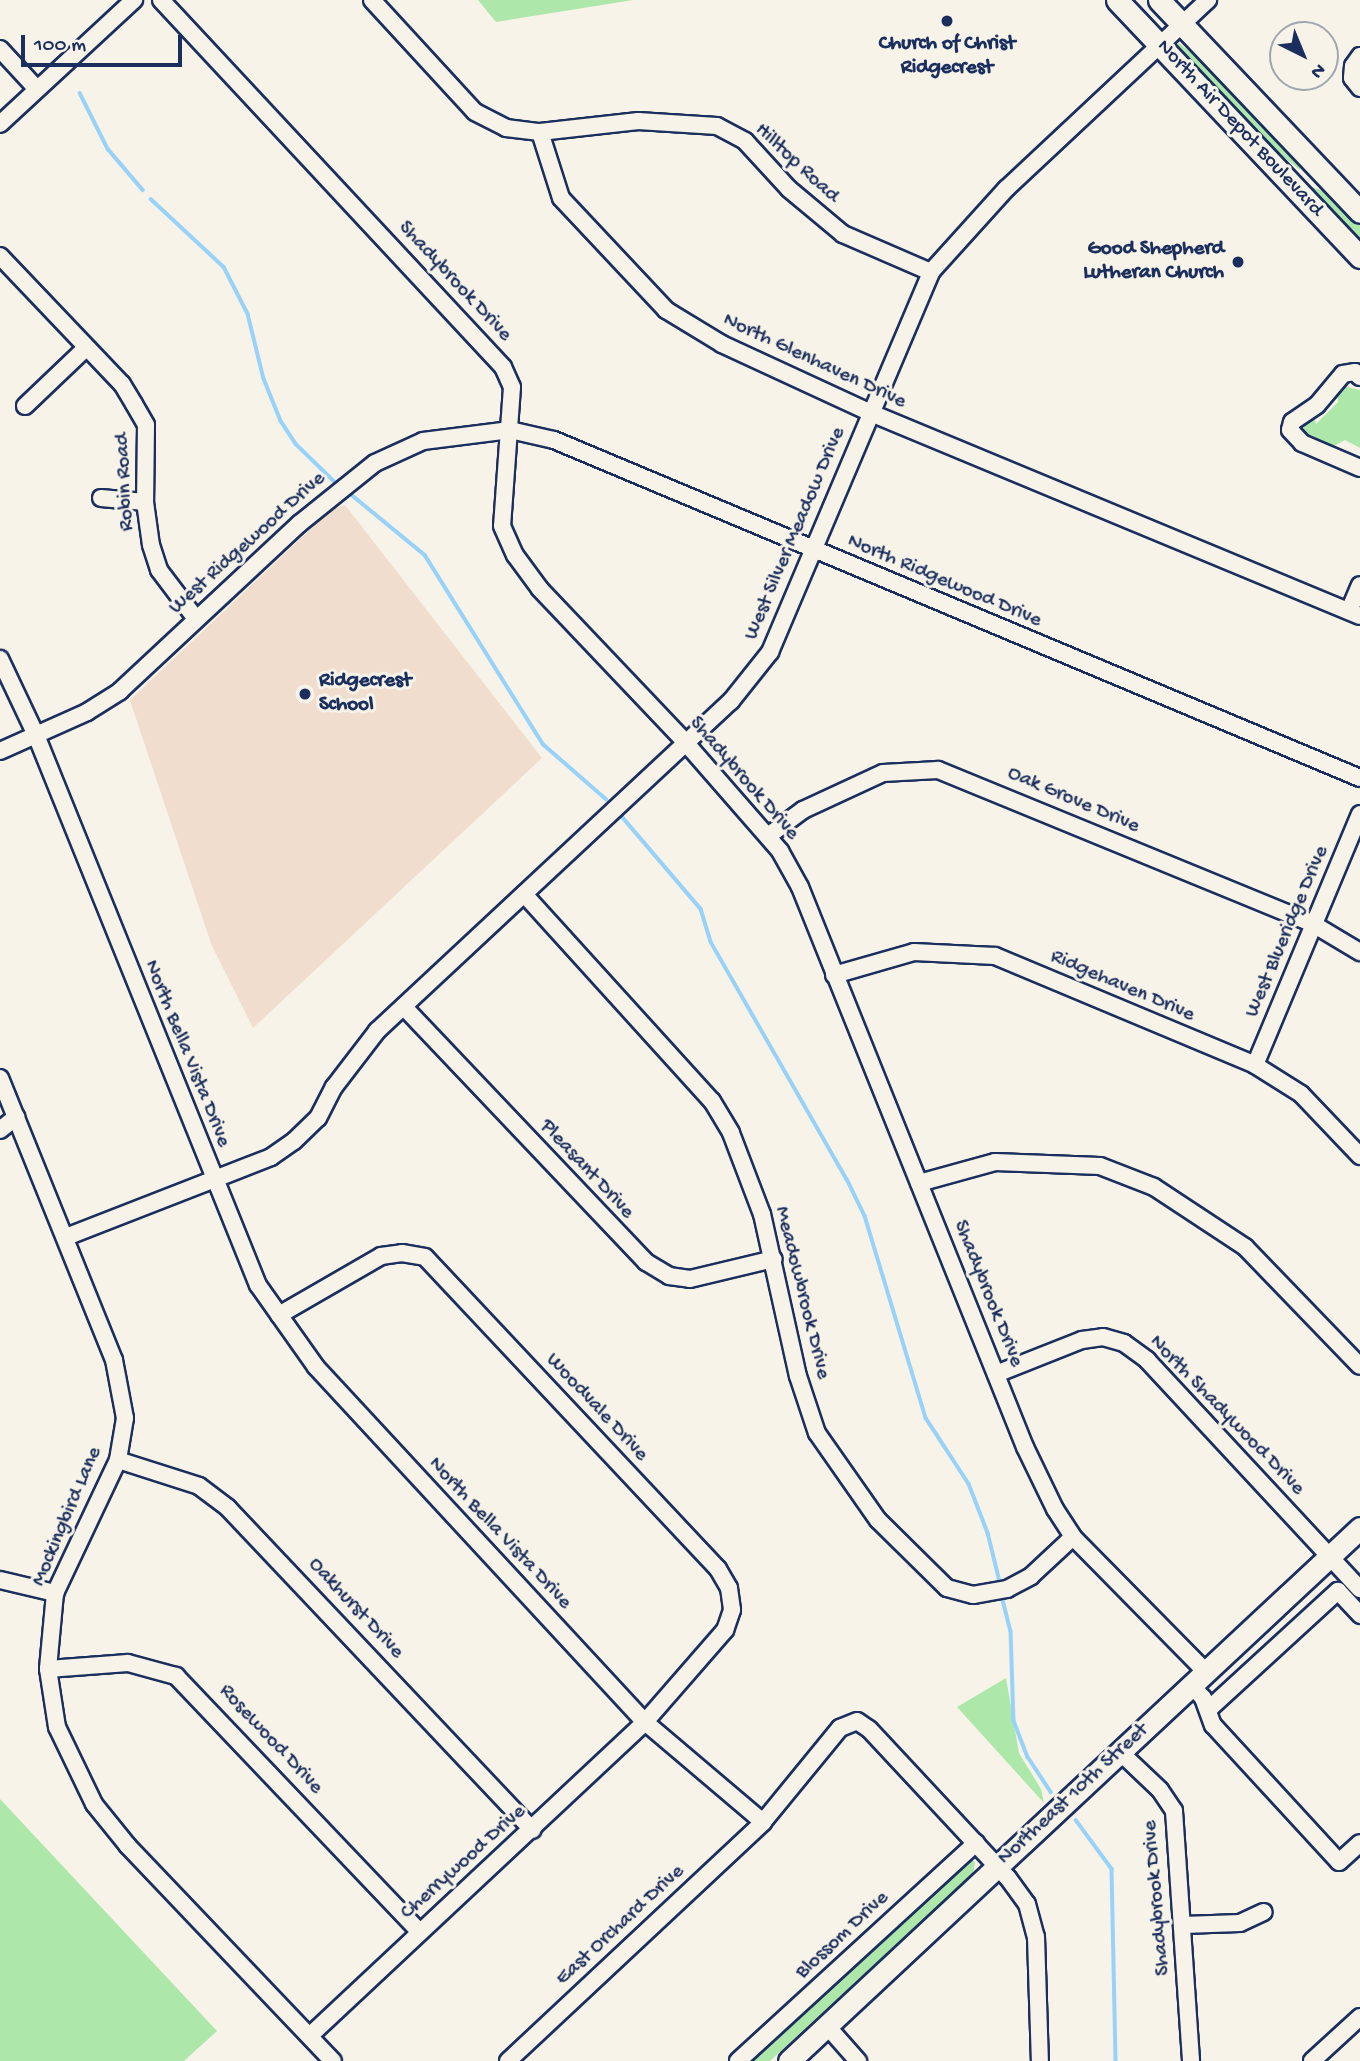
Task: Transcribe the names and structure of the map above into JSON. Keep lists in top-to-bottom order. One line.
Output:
{"streets":{"main road":["North Air Depot Boulevard","Northeast 10th Street"],"street":["Hilltop Road","Shadybrook Drive","North Glenhaven Drive","Robin Road","West Silver Meadow Drive","West Ridgewood Drive","North Ridgewood Drive","Oak Grove Drive","West Blueridge Drive","Ridgehaven Drive","North Bella Vista Drive","Pleasant Drive","Meadowbrook Drive","Woodvale Drive","North Shadywood Drive","Mockingbird Lane","Oakhurst Drive","Rosewood Drive","Cherrywood Drive","East Orchard Drive","Blossom Drive"]},"crossings":[["North Air Depot Boulevard","West Silver Meadow Drive"],["Hilltop Road","North Glenhaven Drive"],["Hilltop Road","West Silver Meadow Drive"],["Shadybrook Drive","West Silver Meadow Drive"],["Shadybrook Drive","West Ridgewood Drive"],["Shadybrook Drive","North Ridgewood Drive"],["Shadybrook Drive","Oak Grove Drive"],["Shadybrook Drive","Ridgehaven Drive"],["Shadybrook Drive","Meadowbrook Drive"],["Shadybrook Drive","North Shadywood Drive"],["Shadybrook Drive","Northeast 10th Street"],["North Glenhaven Drive","West Silver Meadow Drive"],["Robin Road","West Ridgewood Drive"],["West Silver Meadow Drive","North Ridgewood Drive"],["West Silver Meadow Drive","North Bella Vista Drive"],["West Silver Meadow Drive","Pleasant Drive"],["West Silver Meadow Drive","Meadowbrook Drive"],["West Silver Meadow Drive","Mockingbird Lane"],["West Ridgewood Drive","North Ridgewood Drive"],["West Ridgewood Drive","North Bella Vista Drive"],["Oak Grove Drive","West Blueridge Drive"],["West Blueridge Drive","Ridgehaven Drive"],["North Bella Vista Drive","Woodvale Drive"],["North Bella Vista Drive","Cherrywood Drive"],["North Bella Vista Drive","East Orchard Drive"],["Pleasant Drive","Meadowbrook Drive"],["Woodvale Drive","Cherrywood Drive"],["North Shadywood Drive","Northeast 10th Street"],["Mockingbird Lane","Oakhurst Drive"],["Mockingbird Lane","Rosewood Drive"],["Mockingbird Lane","Cherrywood Drive"],["Oakhurst Drive","Cherrywood Drive"],["Rosewood Drive","Cherrywood Drive"]],"places":["Church of Christ Ridgecrest","Good Shepherd Lutheran Church","Ridgecrest School"],"scale_bar":"100 m","north":"bottom right"}
